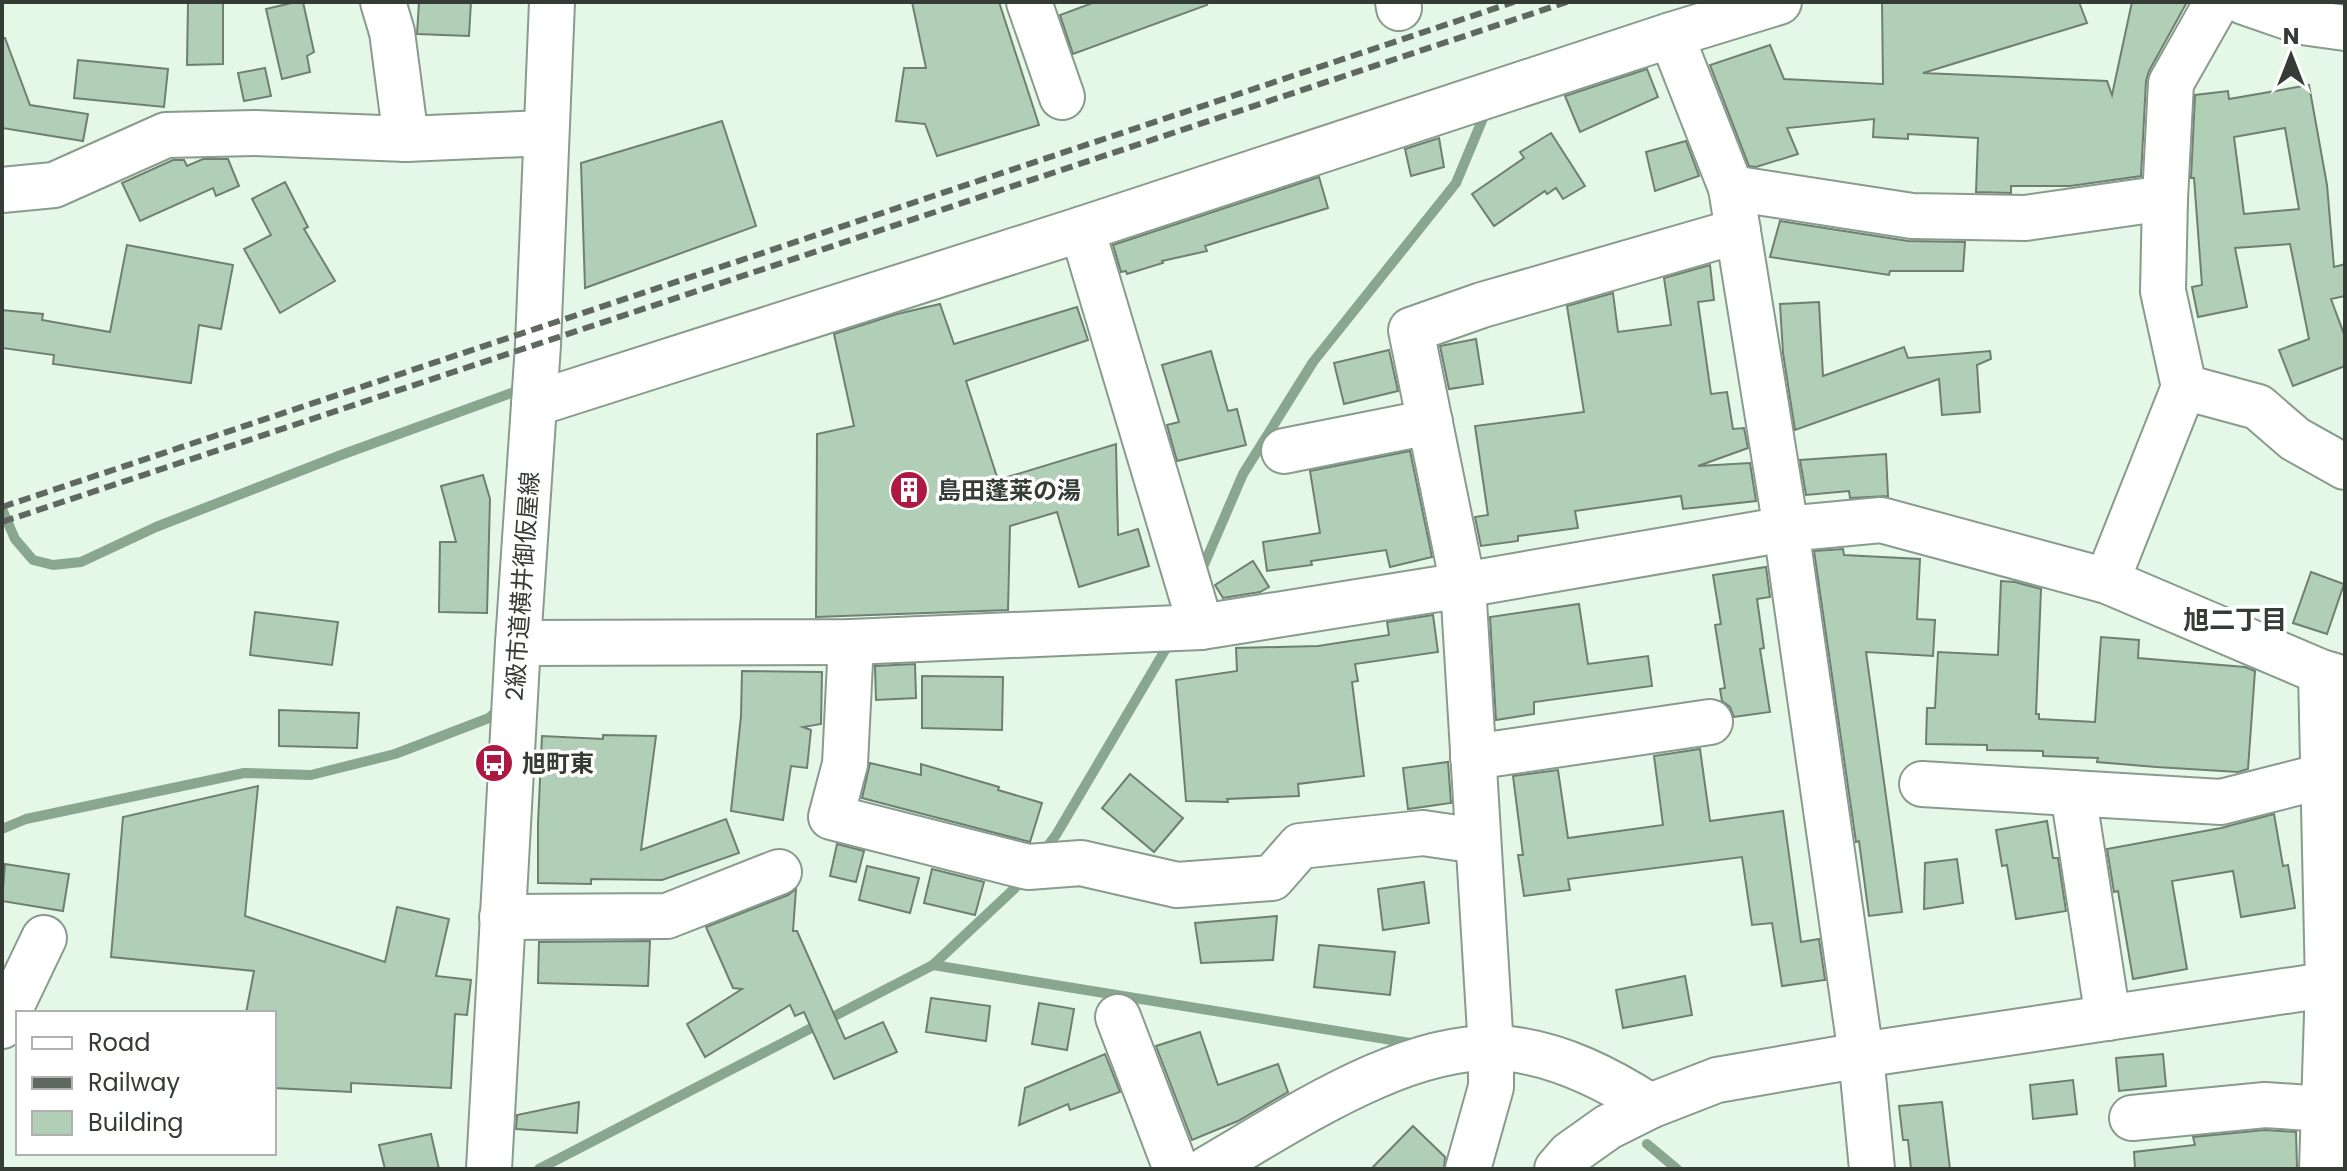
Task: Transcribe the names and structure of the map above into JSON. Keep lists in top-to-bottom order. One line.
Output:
{"streets":{"street":["2級市道横井御仮屋線"]},"districts":["旭二丁目"],"places":{"building":["島田蓬莱の湯"],"bus stop":["旭町東"]},"legend":["Road","Railway","Building"],"north":"top"}
